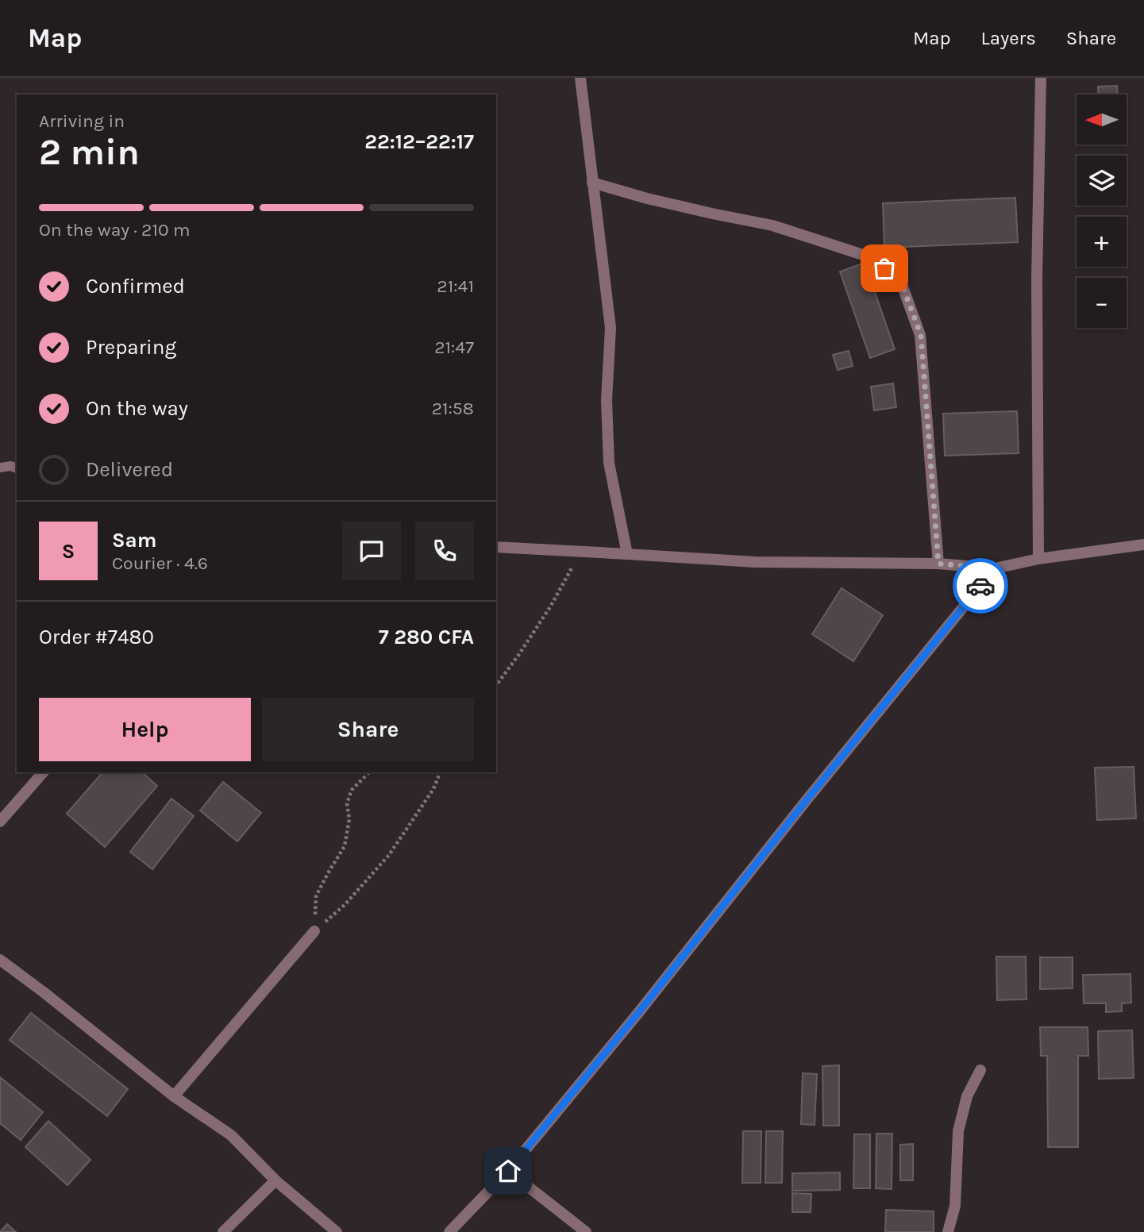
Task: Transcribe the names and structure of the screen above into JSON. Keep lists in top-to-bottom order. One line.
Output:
{"north":"left","page":{"header":"Map","nav":["Map","Layers","Share"],"map_buttons":["+","−"],"heading":["2 min","Arriving in","22:12–22:17"],"panel":["Sam","Courier · 4.6","Order #7480","7 280 CFA"],"bar":"On the way · 210 m","list":[["Confirmed","21:41"],["Preparing","21:47"],["On the way","21:58"],"Delivered"],"round":"S","buttons":["Help","Share"]}}
